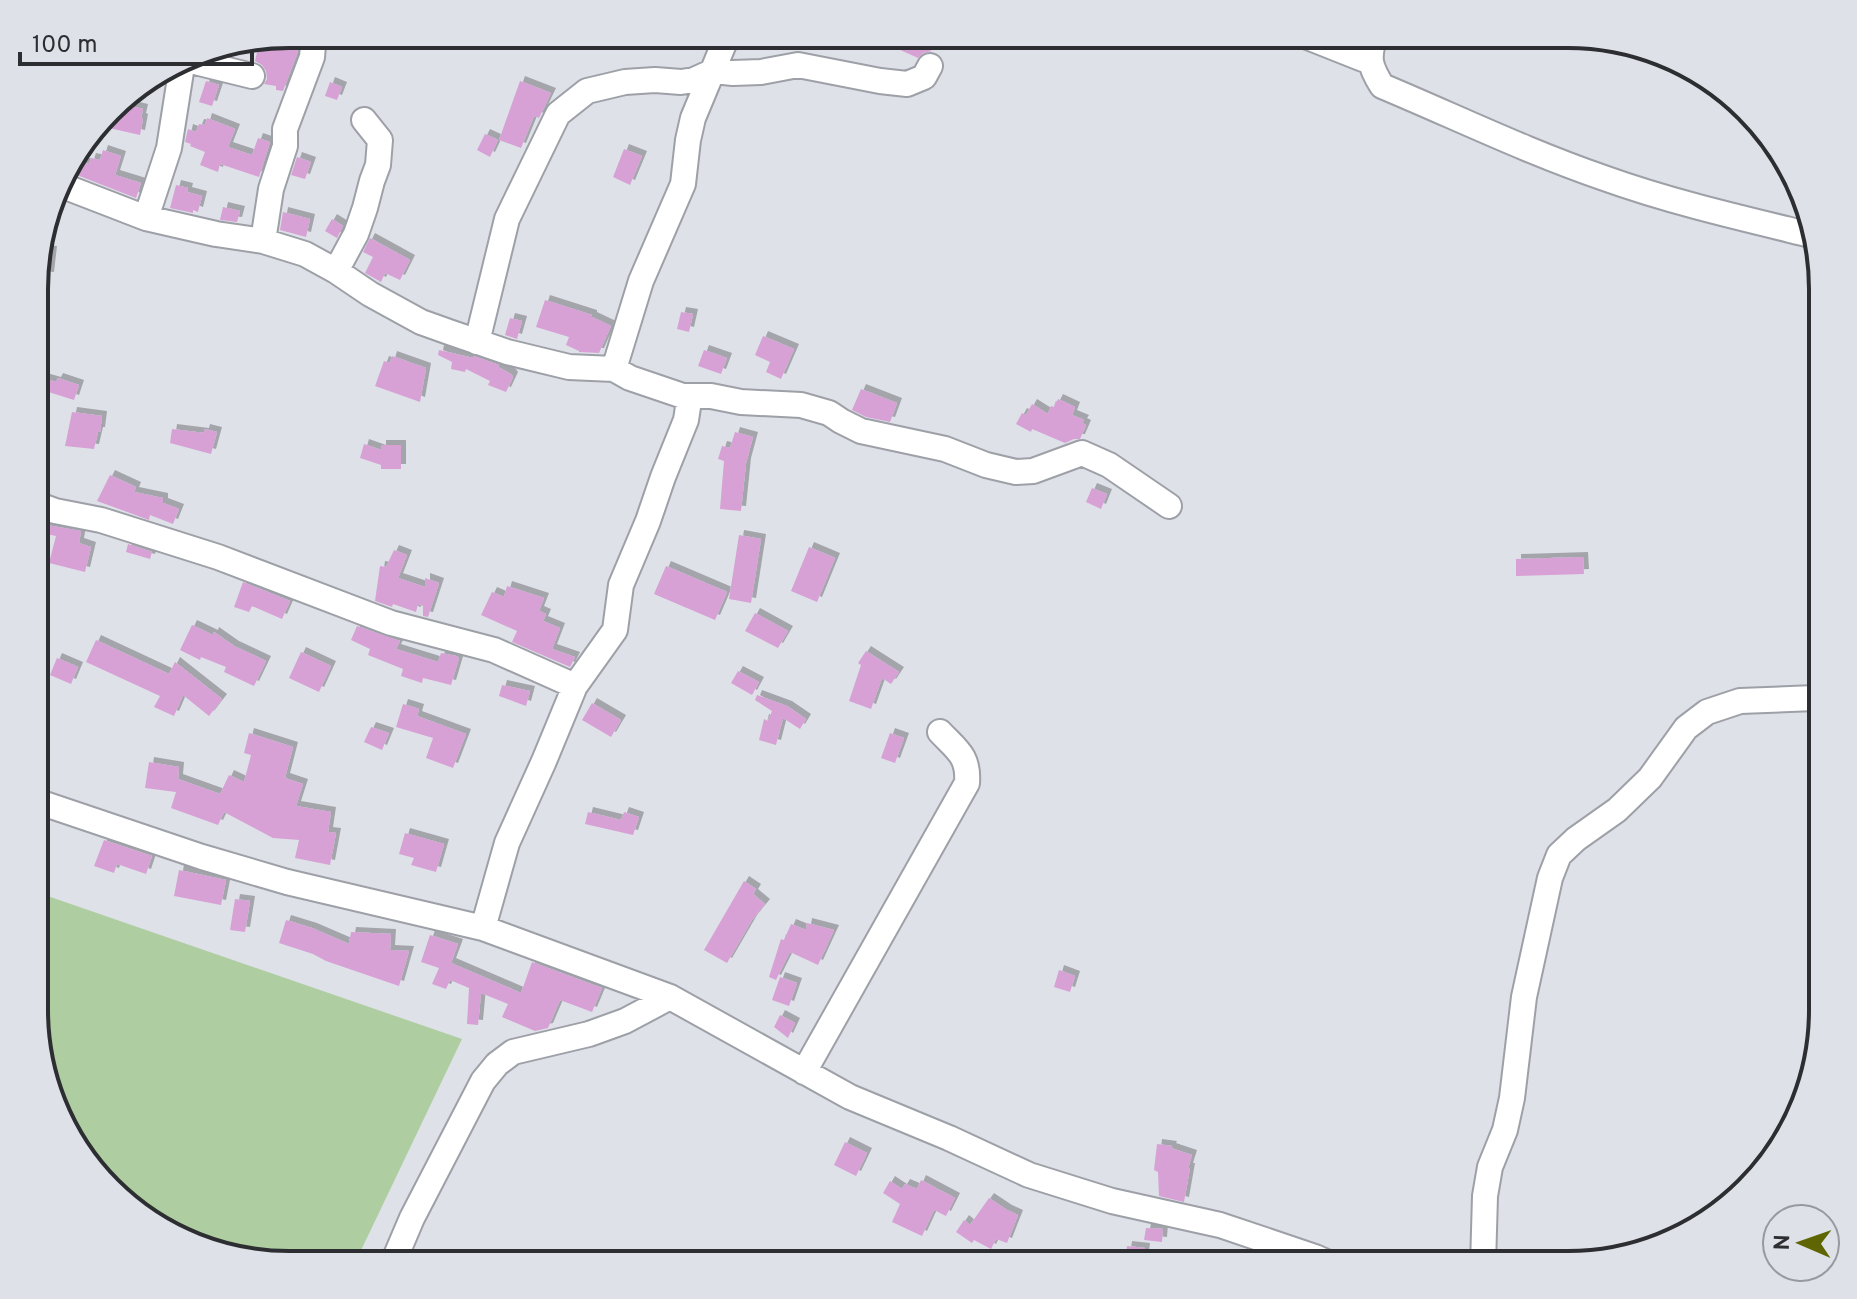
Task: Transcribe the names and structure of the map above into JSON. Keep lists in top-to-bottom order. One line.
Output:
{"scale_bar":"100 m","north":"left"}
